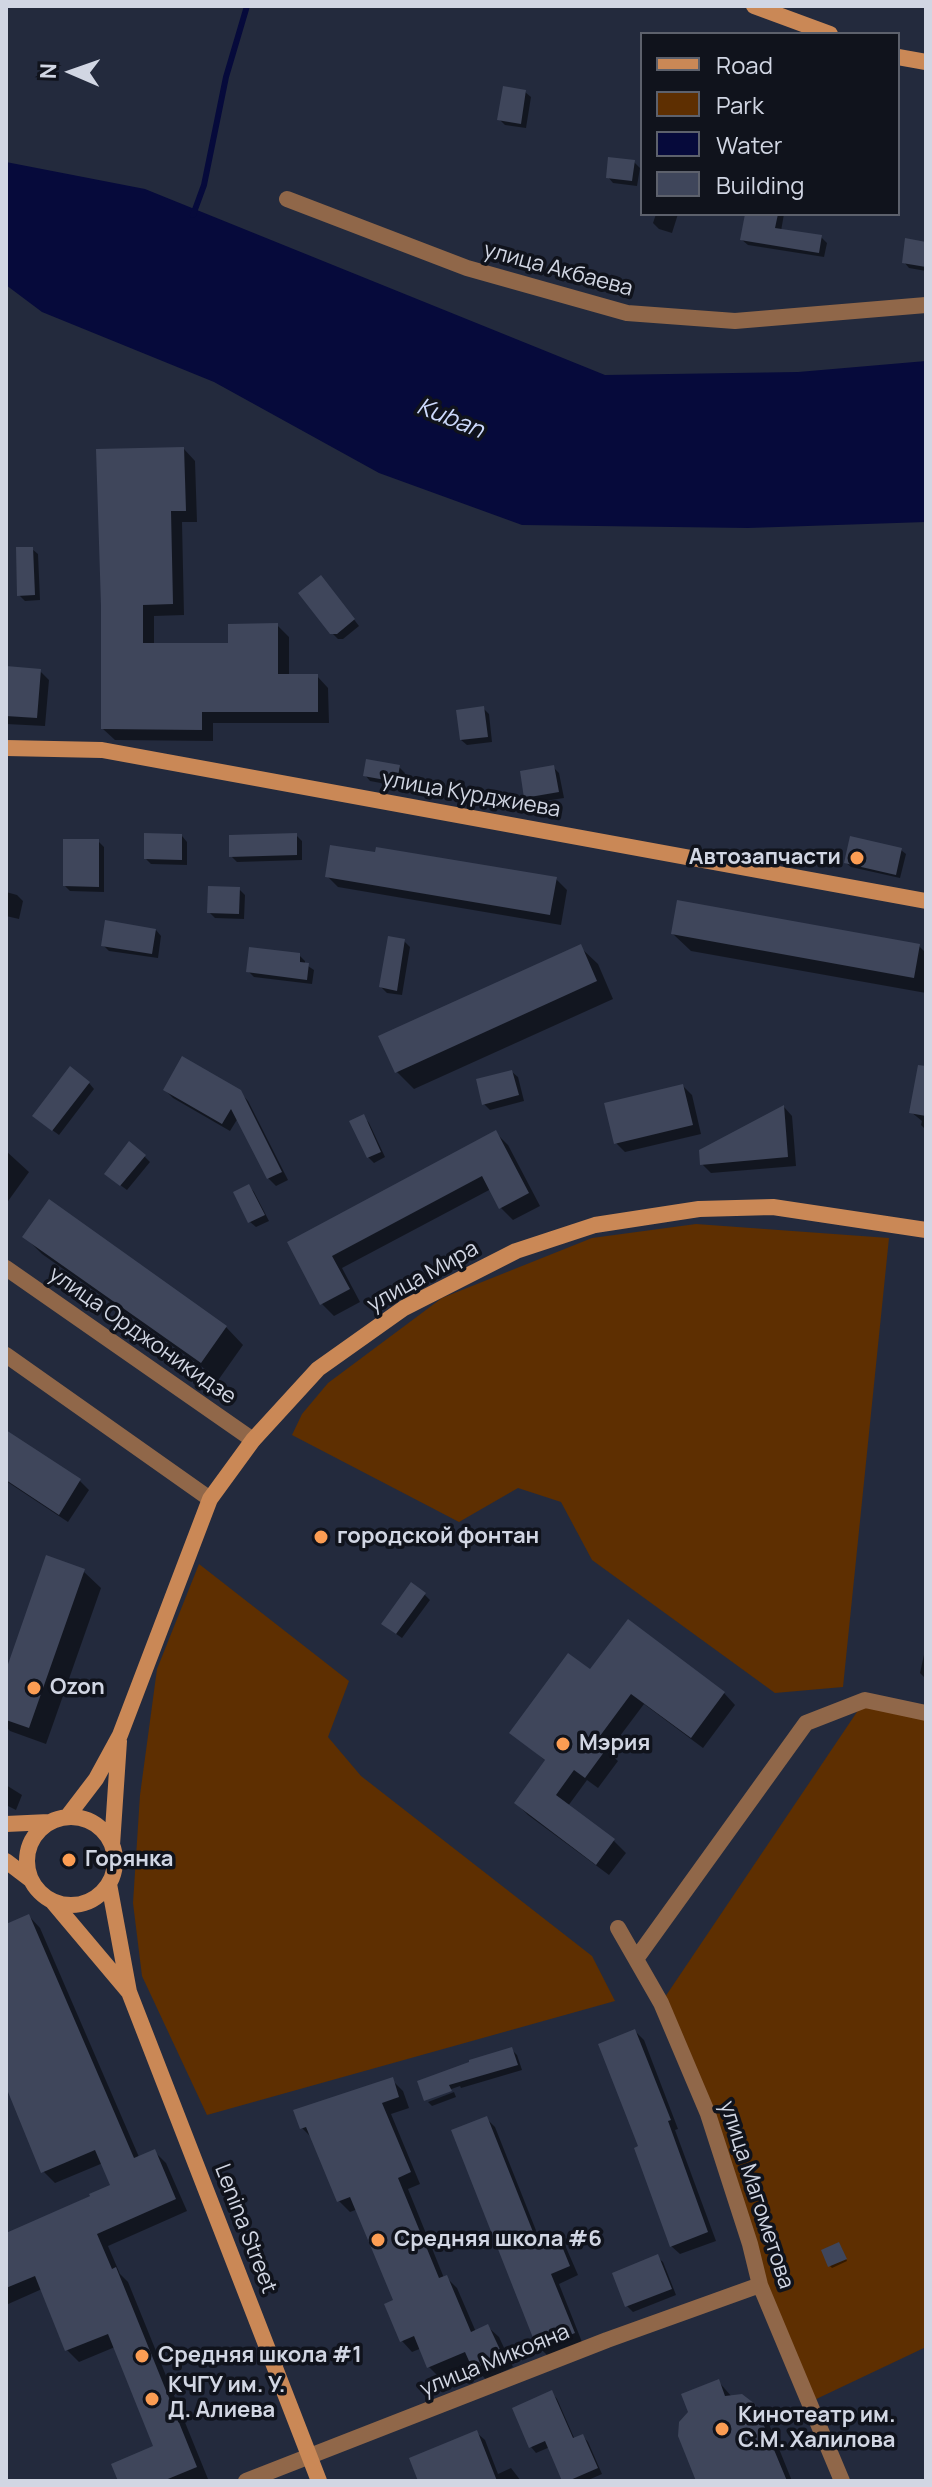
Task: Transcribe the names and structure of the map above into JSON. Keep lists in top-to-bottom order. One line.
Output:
{"streets":{"street":["улица Акбаева","улица Курджиева","улица Мира","улица Орджоникидзе","улица Магометова","Lenina Street","улица Микояна"]},"crossings":[["улица Мира","улица Орджоникидзе"],["улица Мира","Lenina Street"],["улица Магометова","улица Микояна"],["Lenina Street","улица Микояна"]],"water":["Kuban"],"places":["Автозапчасти","городской фонтан","Ozon","Мэрия","Горянка","Средняя школа #6","Средняя школа #1","КЧГУ им. У. Д. Алиева","Кинотеатр им. С.М. Халилова"],"legend":["Road","Park","Water","Building"],"north":"left"}
